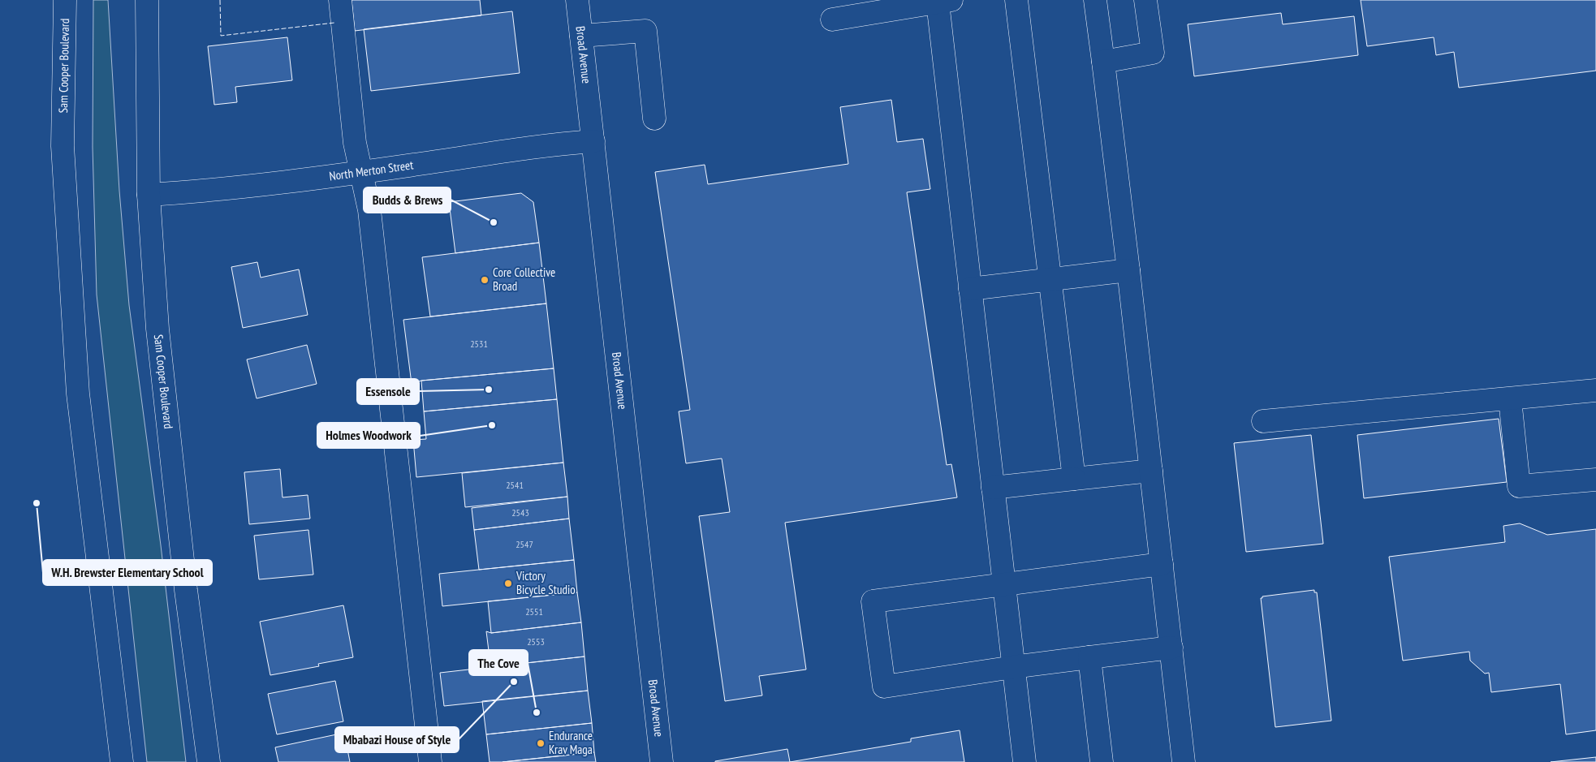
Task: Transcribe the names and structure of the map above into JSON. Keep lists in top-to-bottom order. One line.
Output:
{"streets":{"street":["Broad Avenue","Sam Cooper Boulevard","North Merton Street"]},"crossings":[["Broad Avenue","North Merton Street"],["Sam Cooper Boulevard","North Merton Street"]],"places":["Budds & Brews","Core Collective Broad","Essensole","Holmes Woodwork","W.H. Brewster Elementary School","Victory Bicycle Studio","Mbabazi House of Style","The Cove","Endurance Krav Maga"],"house_numbers":["2531","2541","2543","2547","2551","2553"]}
